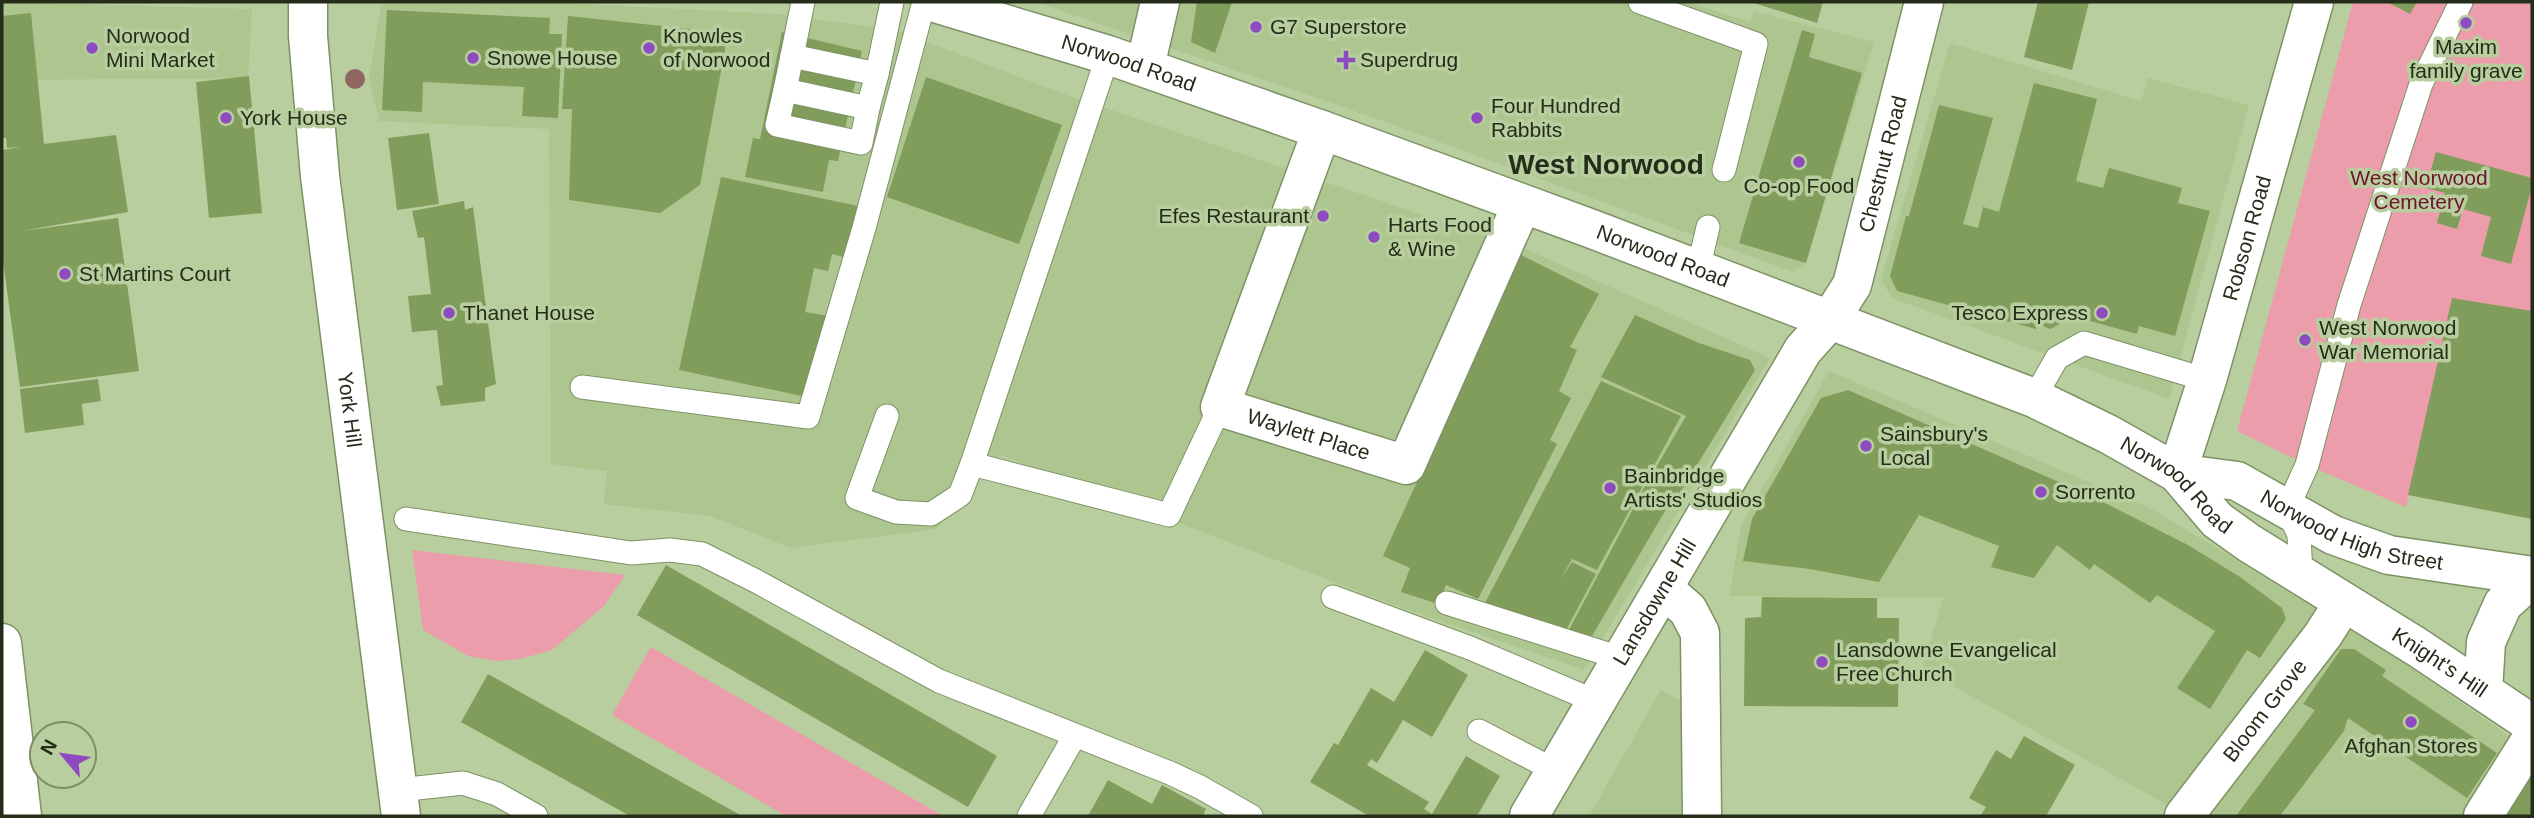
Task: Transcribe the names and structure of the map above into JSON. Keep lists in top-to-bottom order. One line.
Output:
{"streets":{"street":["Norwood Road","Chestnut Road","Robson Road","York Hill","Waylett Place","Norwood High Street","Lansdowne Hill","Knight's Hill","Bloom Grove"]},"crossings":[["Norwood Road","Chestnut Road"],["Norwood Road","Robson Road"],["Norwood Road","Waylett Place"],["Norwood Road","Norwood High Street"],["Norwood Road","Lansdowne Hill"],["Norwood Road","Knight's Hill"],["Norwood Road","Bloom Grove"],["Chestnut Road","Lansdowne Hill"],["Robson Road","Norwood High Street"],["Knight's Hill","Bloom Grove"]],"districts":["West Norwood"],"parks":["West Norwood Cemetery"],"places":{"other":["Maxim family grave","G7 Superstore","Norwood Mini Market","Knowles of Norwood","Snowe House","York House","Four Hundred Rabbits","Co-op Food","Efes Restaurant","Harts Food & Wine","St Martins Court","Thanet House","Tesco Express","West Norwood War Memorial","Sainsbury's Local","Bainbridge Artists' Studios","Sorrento","Lansdowne Evangelical Free Church","Afghan Stores"],"health":["Superdrug"]},"north":"top left"}
